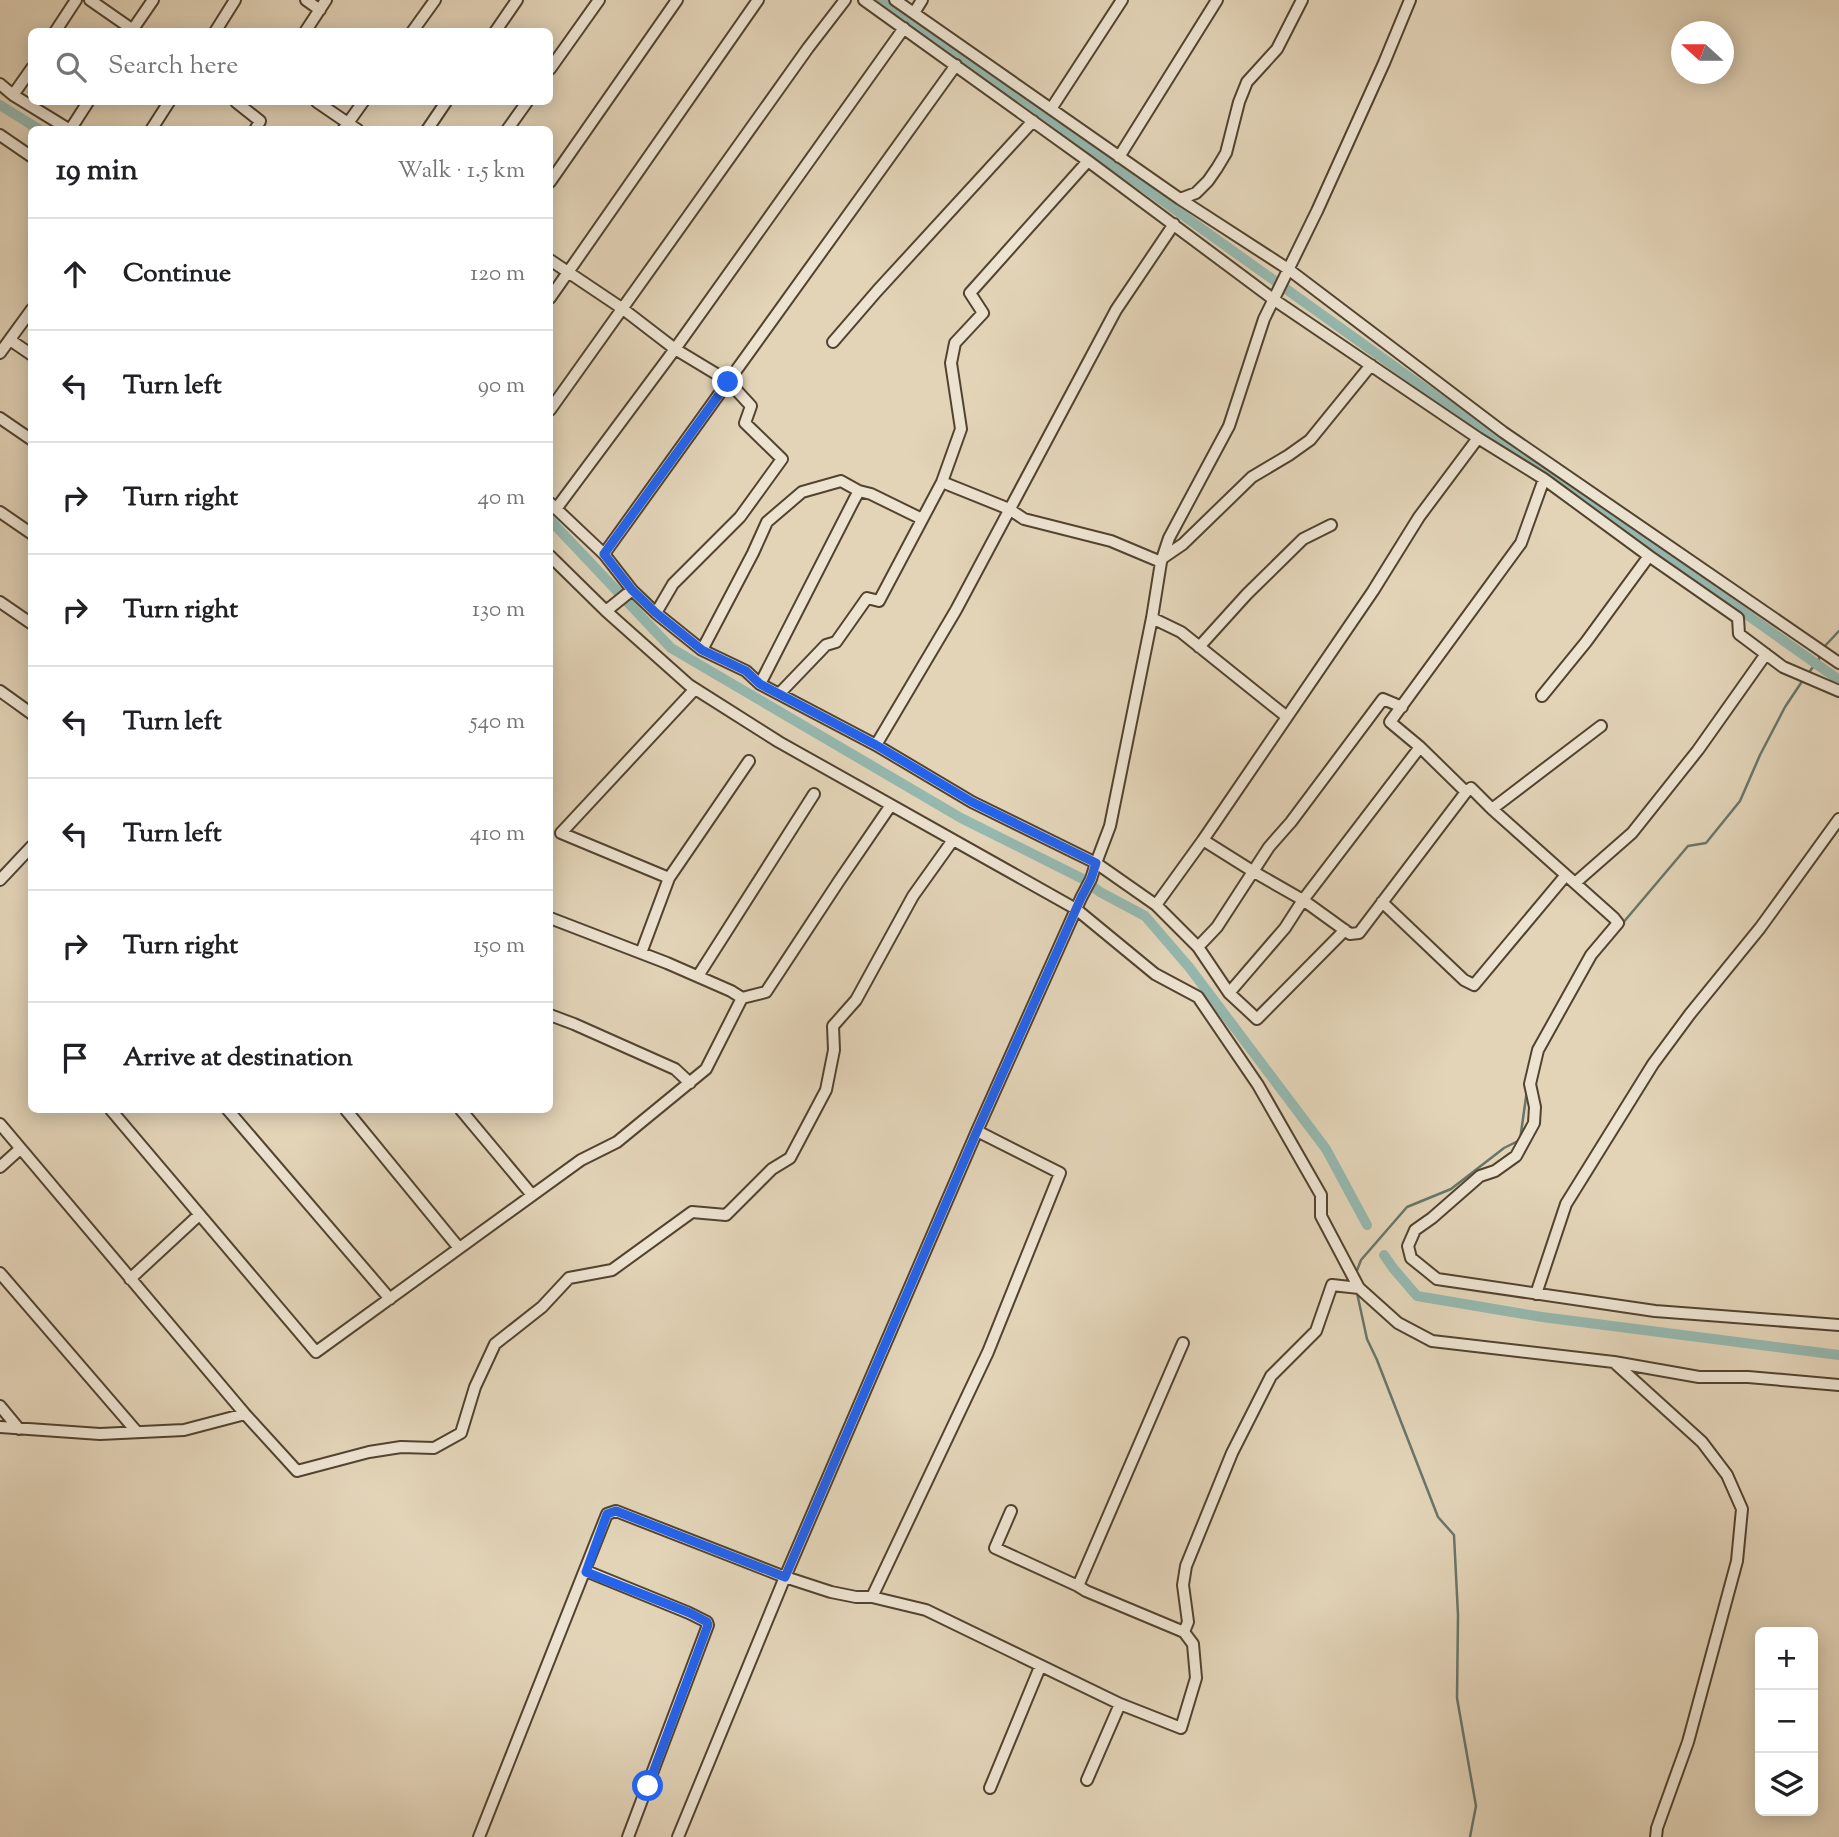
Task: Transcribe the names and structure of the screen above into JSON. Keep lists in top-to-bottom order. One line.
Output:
{"north":"left","page":{"search":"Search here","heading":["19 min","Walk · 1.5 km"],"list":[["Continue","120 m"],["Turn left","90 m"],["Turn right","40 m"],["Turn right","130 m"],["Turn left","540 m"],["Turn left","410 m"],["Turn right","150 m"],"Arrive at destination"],"map_buttons":["+","−"]}}
